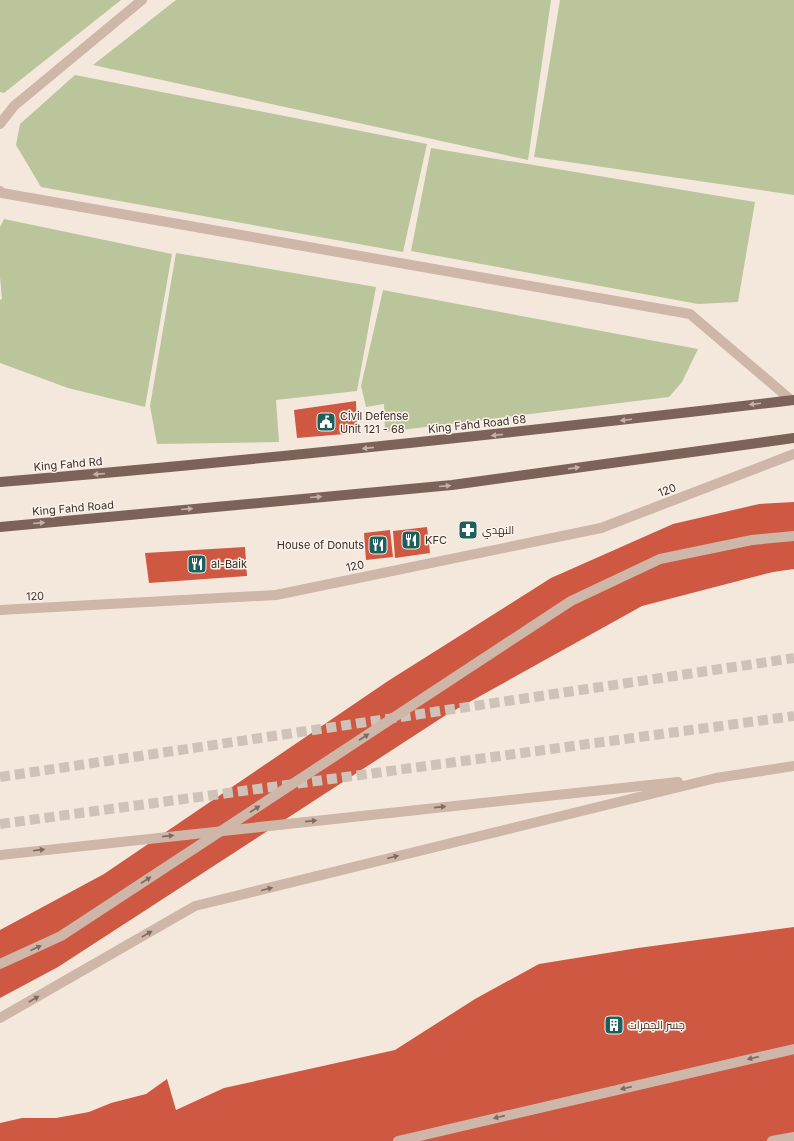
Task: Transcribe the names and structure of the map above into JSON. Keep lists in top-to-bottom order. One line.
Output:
{"streets":{"main road":["King Fahd Road 68","King Fahd Rd","King Fahd Road"],"street":["120"]},"crossings":[["King Fahd Road 68","King Fahd Rd"]],"one_way":["King Fahd Road 68","King Fahd Rd","King Fahd Road"],"places":{"public building":["Civil Defense Unit 121 - 68"],"pharmacy":["النهدي"],"restaurant":["KFC","House of Donuts","al-Baik"],"building":["جسر الجمرات"]}}
